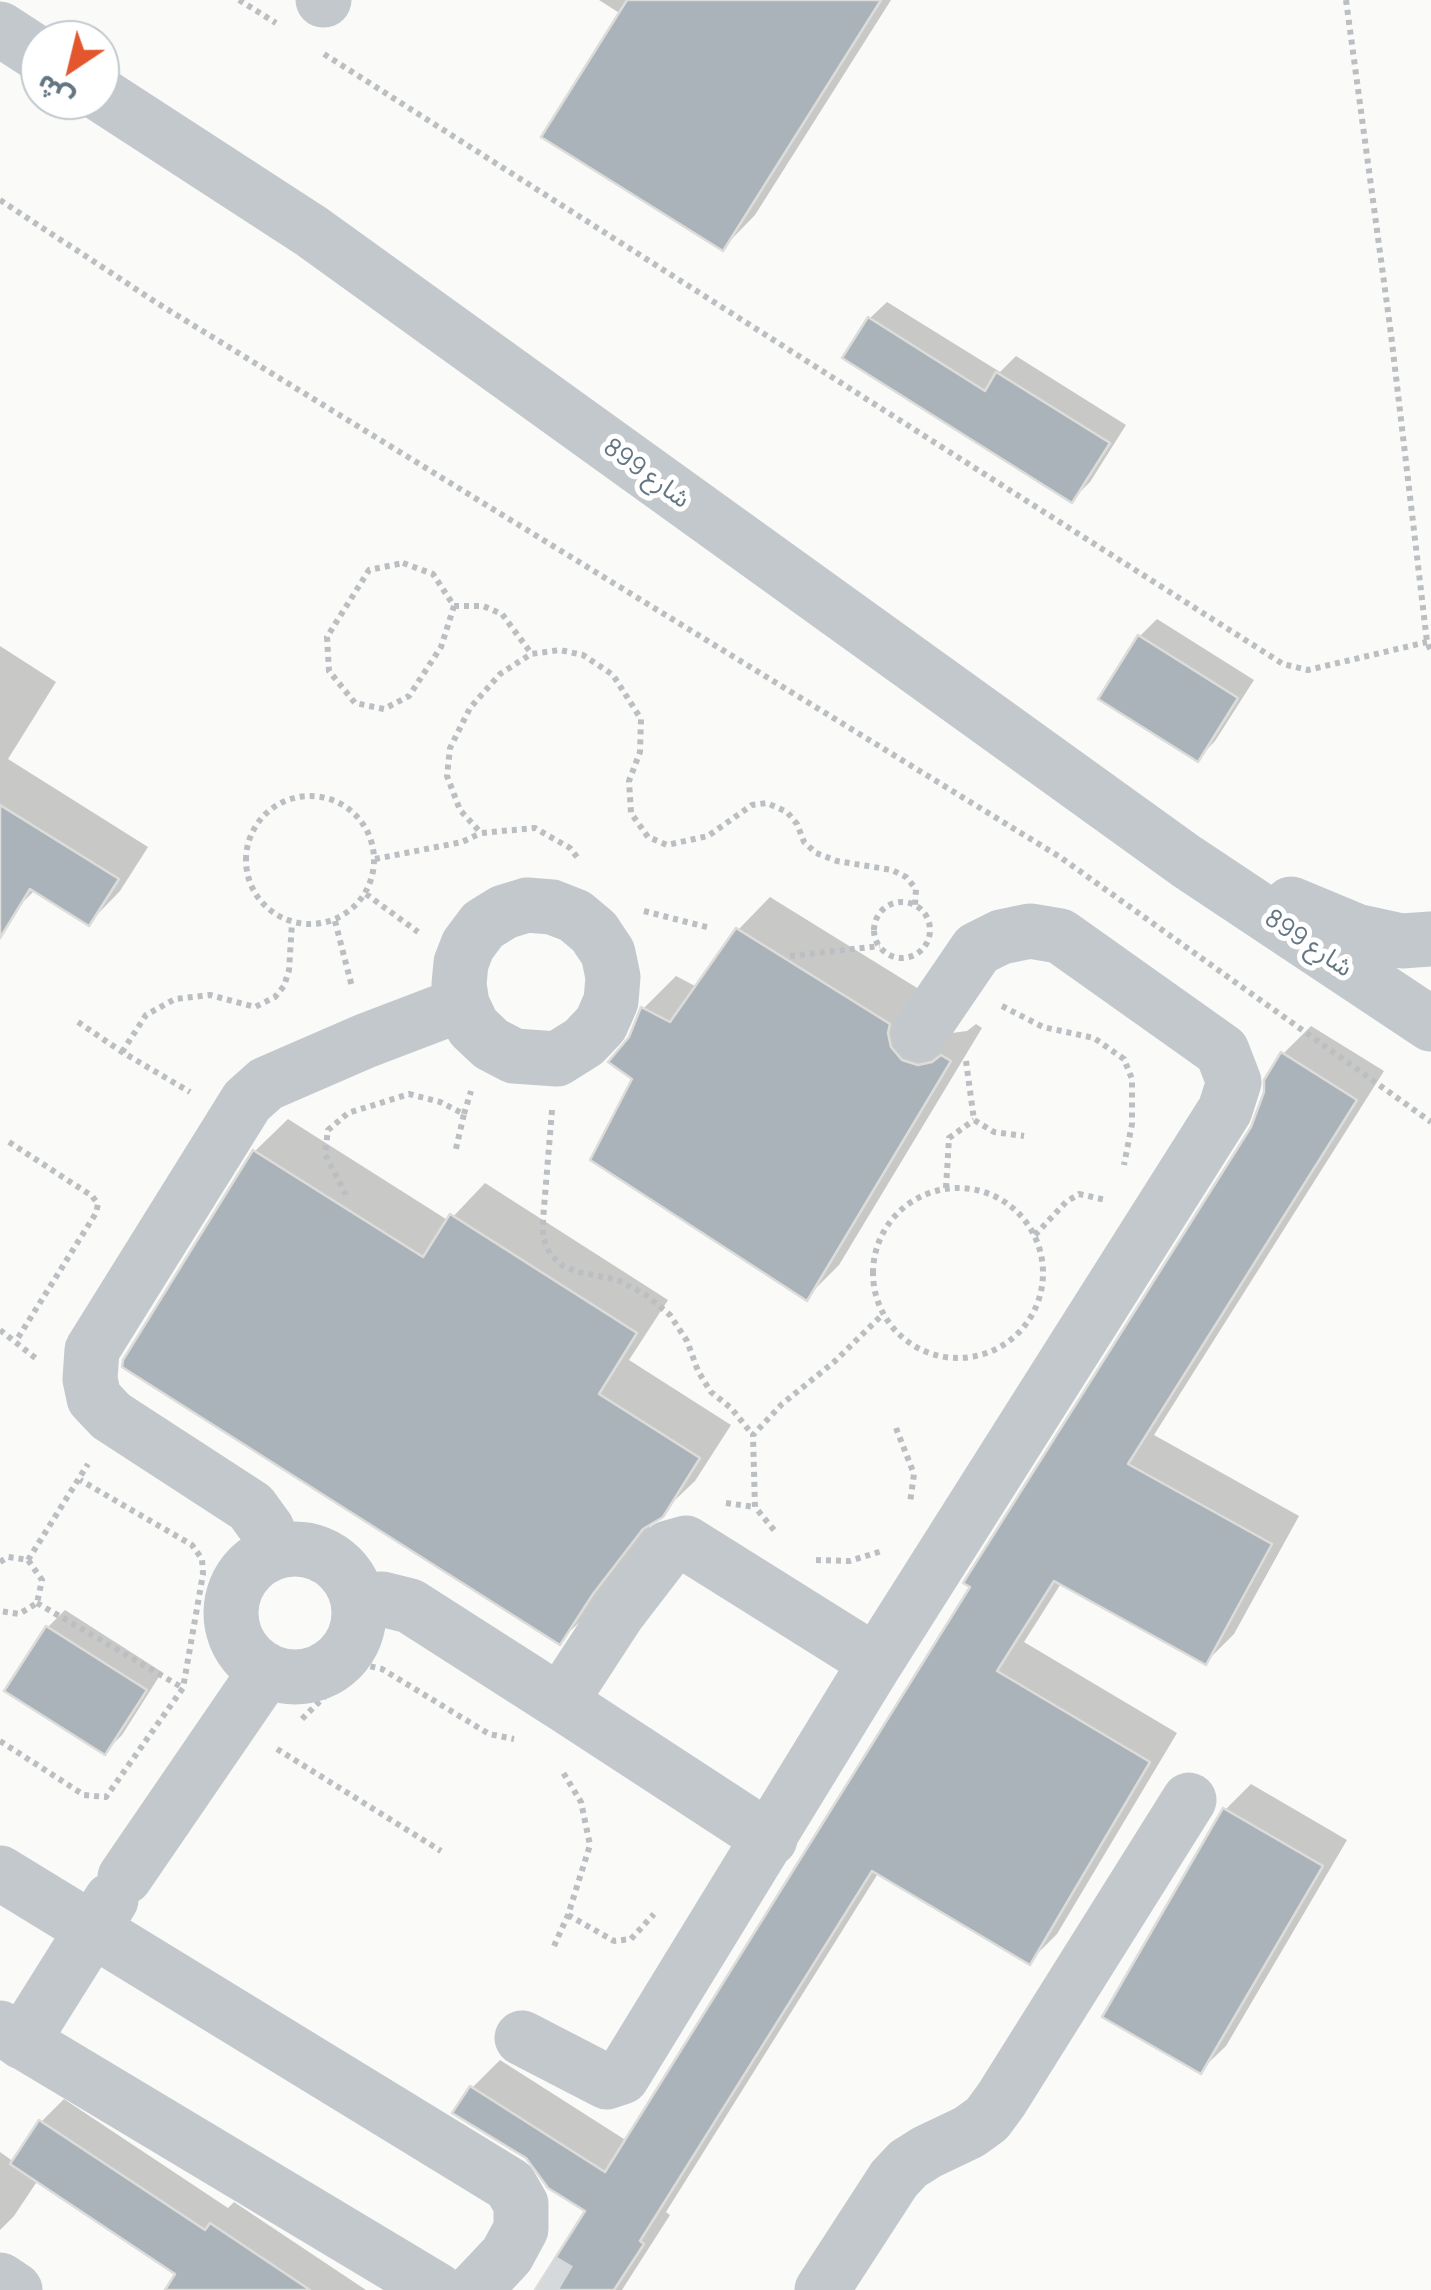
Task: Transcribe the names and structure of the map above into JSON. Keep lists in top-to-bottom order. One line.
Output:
{"streets":{"street":["شارع 899"]},"north":"bottom left"}
